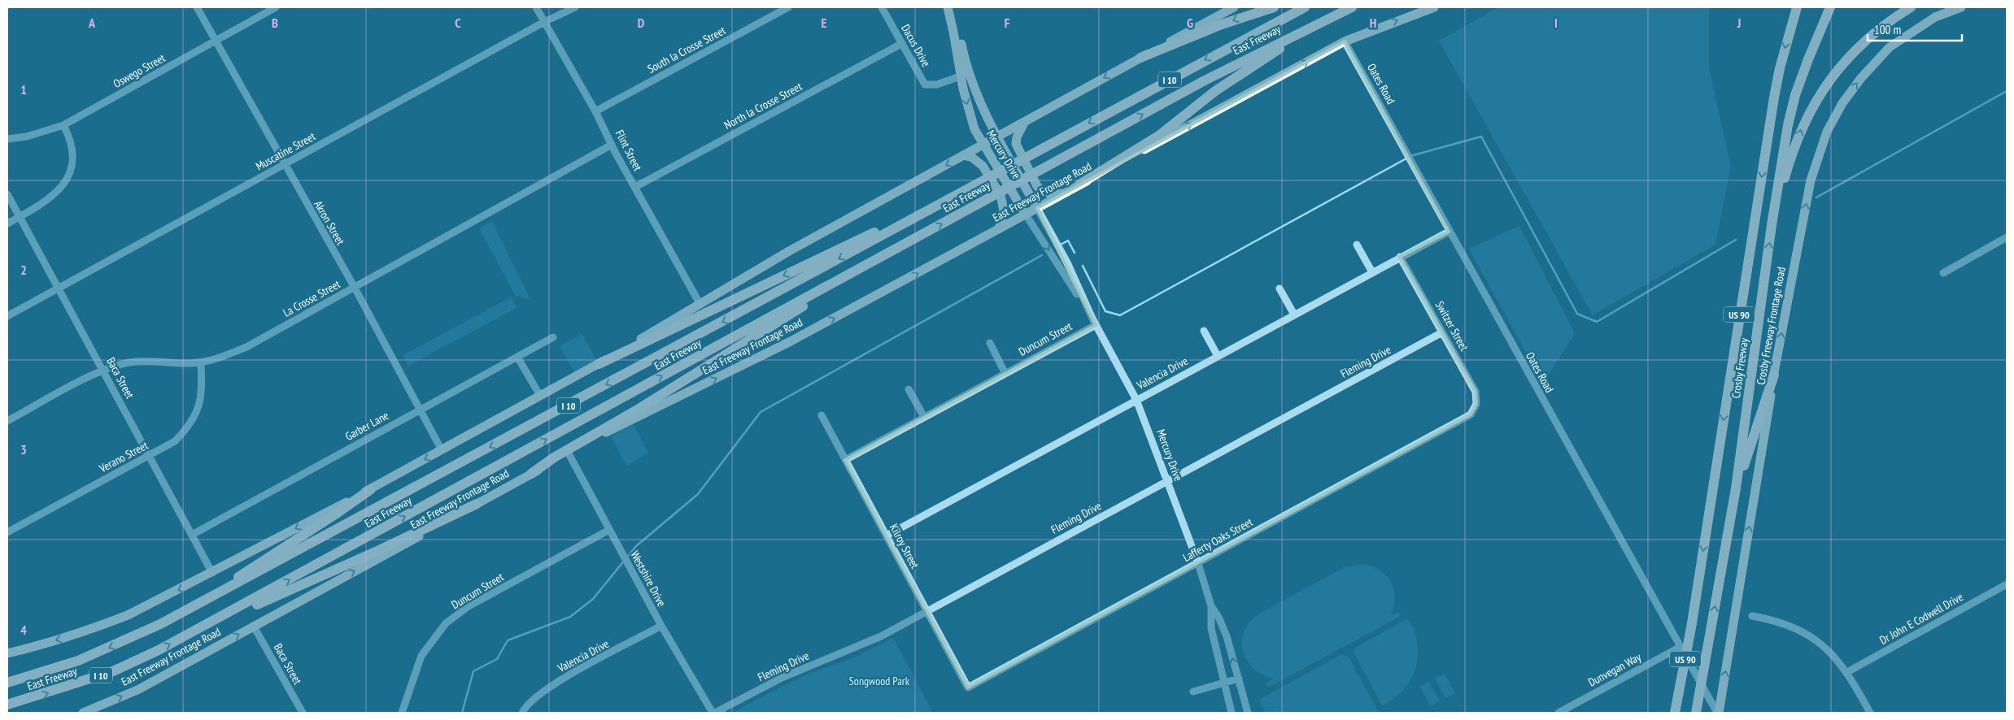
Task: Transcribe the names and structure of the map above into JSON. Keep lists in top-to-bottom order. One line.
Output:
{"streets":{"highway":["East Freeway","I 10","US 90","Crosby Freeway"],"main road":["Mercury Drive","East Freeway Frontage Road","Crosby Freeway Frontage Road"],"street":["Dacus Drive","South la Crosse Street","Oswego Street","Oates Road","North la Crosse Street","Flint Street","Muscatine Street","Akron Street","La Crosse Street","Switzer Street","Duncum Street","Fleming Drive","Valencia Drive","Baca Street","Garber Lane","Verano Street","Lafferty Oaks Street","Kilroy Street","Westshire Drive","Dr John E Codwell Drive","Dunvegan Way"]},"crossings":[["Dacus Drive","North la Crosse Street"],["Dacus Drive","Mercury Drive"],["South la Crosse Street","Flint Street"],["Oswego Street","Akron Street"],["Oates Road","East Freeway Frontage Road"],["Oates Road","Crosby Freeway Frontage Road"],["Oates Road","Valencia Drive"],["Oates Road","Dunvegan Way"],["North la Crosse Street","Flint Street"],["Flint Street","Muscatine Street"],["Flint Street","La Crosse Street"],["Muscatine Street","Akron Street"],["Muscatine Street","Baca Street"],["Mercury Drive","East Freeway Frontage Road"],["Mercury Drive","Duncum Street"],["Mercury Drive","Fleming Drive"],["Mercury Drive","Valencia Drive"],["Mercury Drive","Lafferty Oaks Street"],["East Freeway Frontage Road","Baca Street"],["East Freeway Frontage Road","Westshire Drive"],["Akron Street","La Crosse Street"],["Akron Street","Garber Lane"],["La Crosse Street","Baca Street"],["La Crosse Street","Verano Street"],["Switzer Street","Fleming Drive"],["Switzer Street","Valencia Drive"],["Switzer Street","Lafferty Oaks Street"],["Duncum Street","Kilroy Street"],["Duncum Street","Westshire Drive"],["Fleming Drive","Kilroy Street"],["Fleming Drive","Westshire Drive"],["Valencia Drive","Kilroy Street"],["Valencia Drive","Westshire Drive"],["Baca Street","Garber Lane"],["Baca Street","Verano Street"],["Lafferty Oaks Street","Kilroy Street"]],"one_way":["Crosby Freeway Frontage Road"],"parks":["Songwood Park"],"scale_bar":"100 m","grid":{"columns":["A","B","C","D","E","F","G","H","I","J"],"rows":["1","2","3","4"]}}
